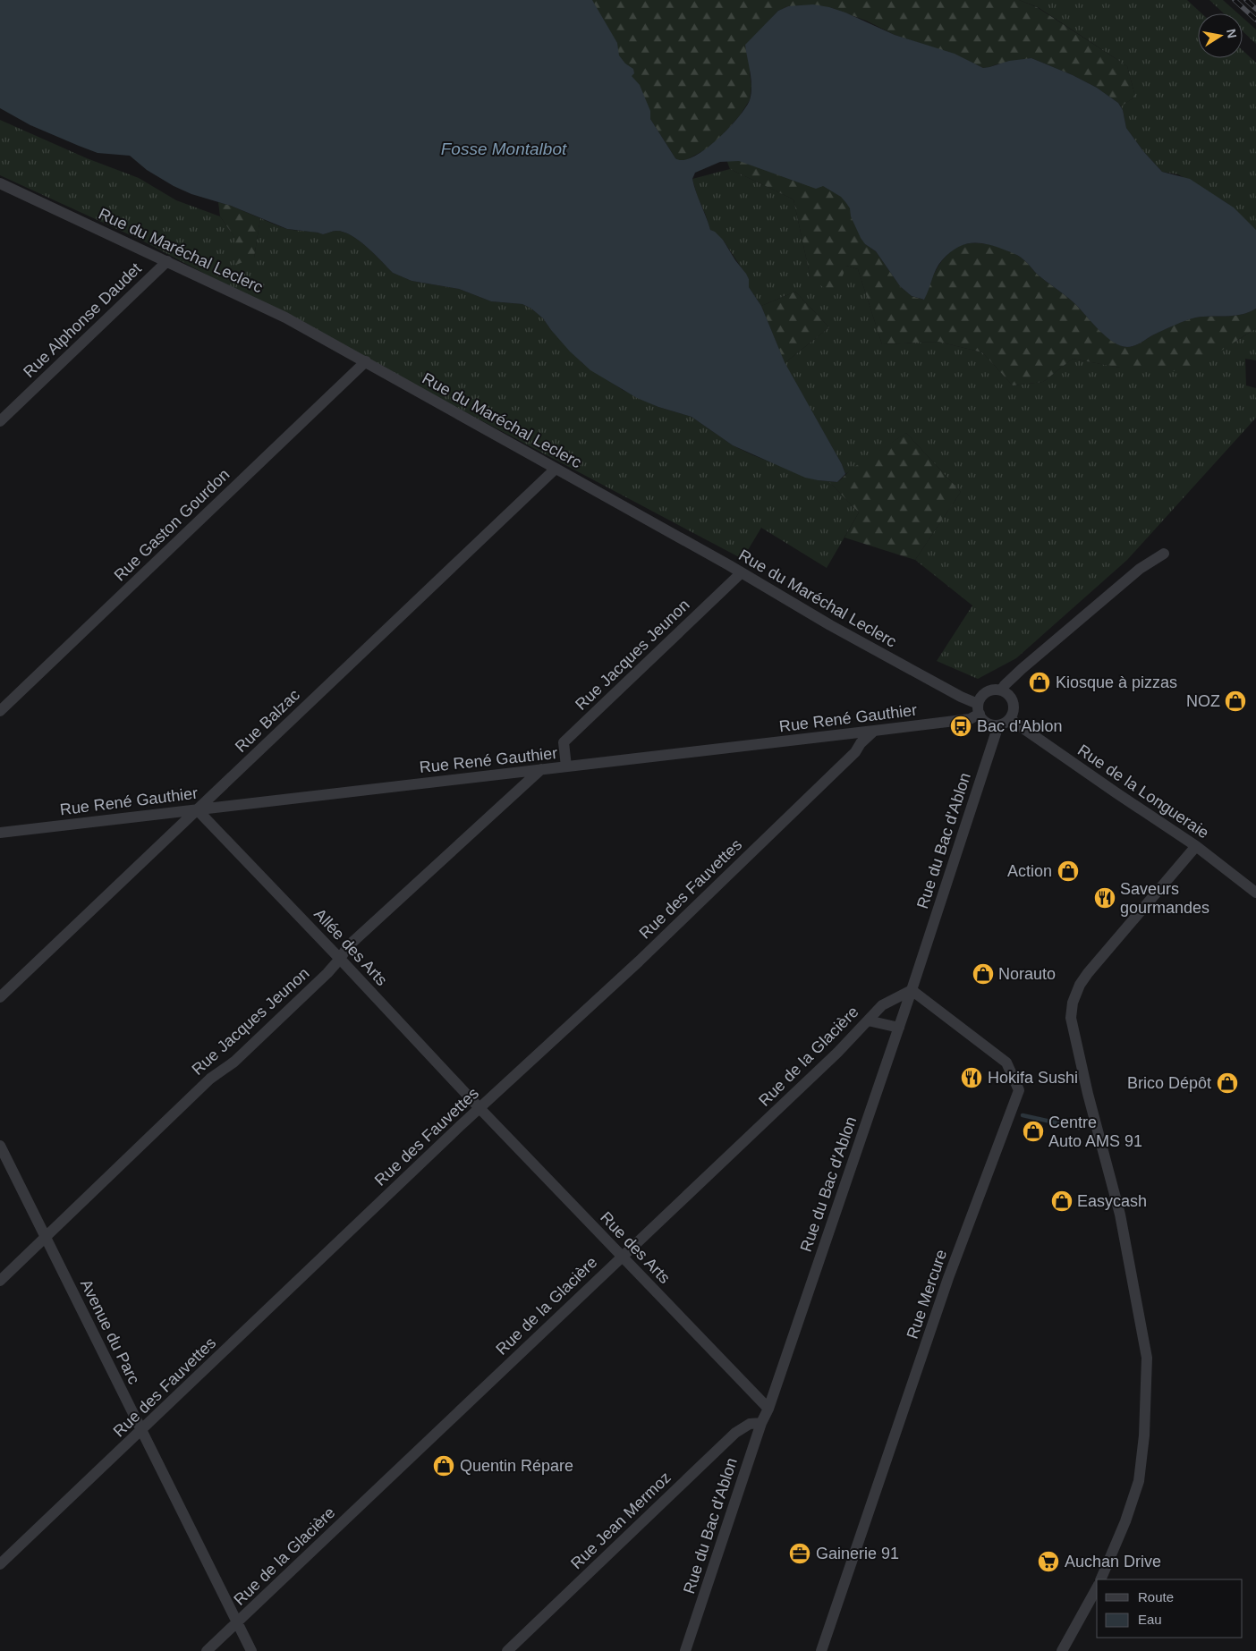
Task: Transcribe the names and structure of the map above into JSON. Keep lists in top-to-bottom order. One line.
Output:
{"streets":{"street":["Rue du Maréchal Leclerc","Rue Alphonse Daudet","Rue Gaston Gourdon","Rue Jacques Jeunon","Rue René Gauthier","Rue Balzac","Rue de la Longueraie","Rue du Bac d'Ablon","Rue des Fauvettes","Allée des Arts","Rue de la Glacière","Rue des Arts","Rue Mercure","Avenue du Parc","Rue Jean Mermoz"]},"crossings":[["Rue du Maréchal Leclerc","Rue Alphonse Daudet"],["Rue du Maréchal Leclerc","Rue Gaston Gourdon"],["Rue du Maréchal Leclerc","Rue Jacques Jeunon"],["Rue du Maréchal Leclerc","Rue René Gauthier"],["Rue du Maréchal Leclerc","Rue Balzac"],["Rue du Maréchal Leclerc","Rue de la Longueraie"],["Rue du Maréchal Leclerc","Rue du Bac d'Ablon"],["Rue Jacques Jeunon","Rue René Gauthier"],["Rue Jacques Jeunon","Allée des Arts"],["Rue Jacques Jeunon","Avenue du Parc"],["Rue René Gauthier","Rue Balzac"],["Rue René Gauthier","Rue de la Longueraie"],["Rue René Gauthier","Rue du Bac d'Ablon"],["Rue René Gauthier","Rue des Fauvettes"],["Rue René Gauthier","Allée des Arts"],["Rue Balzac","Allée des Arts"],["Rue de la Longueraie","Rue du Bac d'Ablon"],["Rue du Bac d'Ablon","Rue de la Glacière"],["Rue du Bac d'Ablon","Rue des Arts"],["Rue du Bac d'Ablon","Rue Mercure"],["Rue du Bac d'Ablon","Rue Jean Mermoz"],["Rue des Fauvettes","Allée des Arts"],["Rue des Fauvettes","Rue des Arts"],["Rue des Fauvettes","Avenue du Parc"],["Allée des Arts","Rue des Arts"],["Rue de la Glacière","Rue des Arts"],["Rue de la Glacière","Rue Mercure"],["Rue de la Glacière","Avenue du Parc"]],"water":["Fosse Montalbot"],"places":{"shop":["Kiosque à pizzas","NOZ","Action","Norauto","Brico Dépôt","Centre Auto AMS 91","Easycash","Quentin Répare"],"bus stop":["Bac d'Ablon"],"restaurant":["Saveurs gourmandes","Hokifa Sushi"],"office":["Gainerie 91"],"supermarket":["Auchan Drive"]},"legend":["Route","Eau"],"north":"right"}
